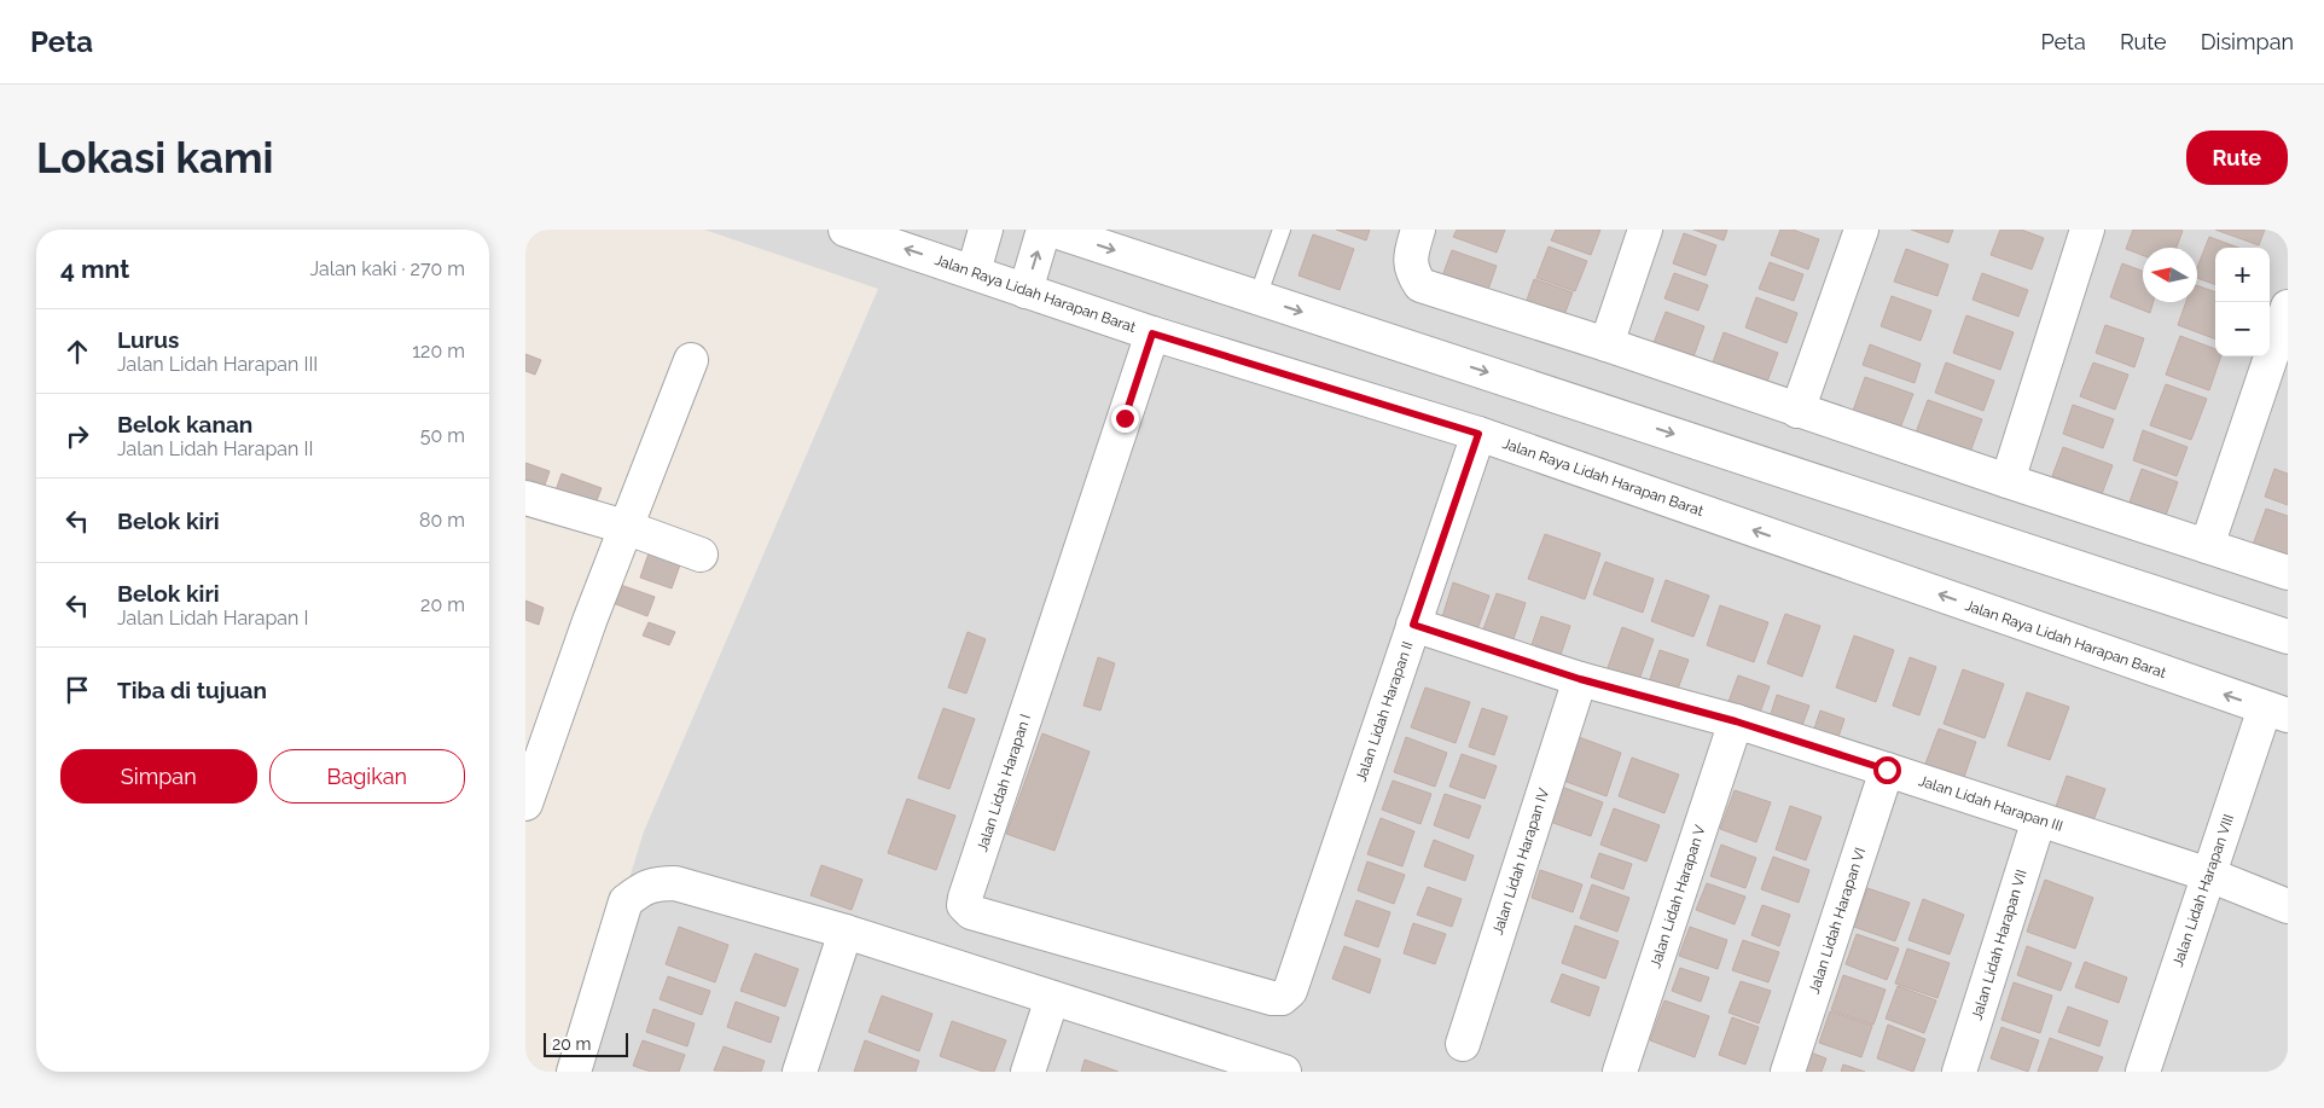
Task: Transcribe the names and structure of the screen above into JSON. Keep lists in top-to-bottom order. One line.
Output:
{"streets":{"street":["Jalan Raya Lidah Harapan Barat","Jalan Lidah Harapan II","Jalan Lidah Harapan I","Jalan Lidah Harapan III","Jalan Lidah Harapan IV","Jalan Lidah Harapan VIII","Jalan Lidah Harapan V","Jalan Lidah Harapan VI","Jalan Lidah Harapan VII"]},"crossings":[["Jalan Raya Lidah Harapan Barat","Jalan Lidah Harapan II"],["Jalan Raya Lidah Harapan Barat","Jalan Lidah Harapan I"],["Jalan Raya Lidah Harapan Barat","Jalan Lidah Harapan VIII"],["Jalan Lidah Harapan II","Jalan Lidah Harapan I"],["Jalan Lidah Harapan II","Jalan Lidah Harapan III"],["Jalan Lidah Harapan III","Jalan Lidah Harapan IV"],["Jalan Lidah Harapan III","Jalan Lidah Harapan VIII"],["Jalan Lidah Harapan III","Jalan Lidah Harapan V"],["Jalan Lidah Harapan III","Jalan Lidah Harapan VI"],["Jalan Lidah Harapan III","Jalan Lidah Harapan VII"]],"scale_bar":"20 m","north":"left","page":{"header":"Peta","nav":["Peta","Rute","Disimpan"],"buttons":["Rute",["Simpan","Bagikan"]],"title":"Lokasi kami","heading":["4 mnt","Jalan kaki · 270 m"],"map_buttons":["+","−"],"list":[["Lurus","Jalan Lidah Harapan III","120 m"],["Belok kanan","Jalan Lidah Harapan II","50 m"],["Belok kiri","80 m"],["Belok kiri","Jalan Lidah Harapan I","20 m"],"Tiba di tujuan"],"scale":"20 m"}}
